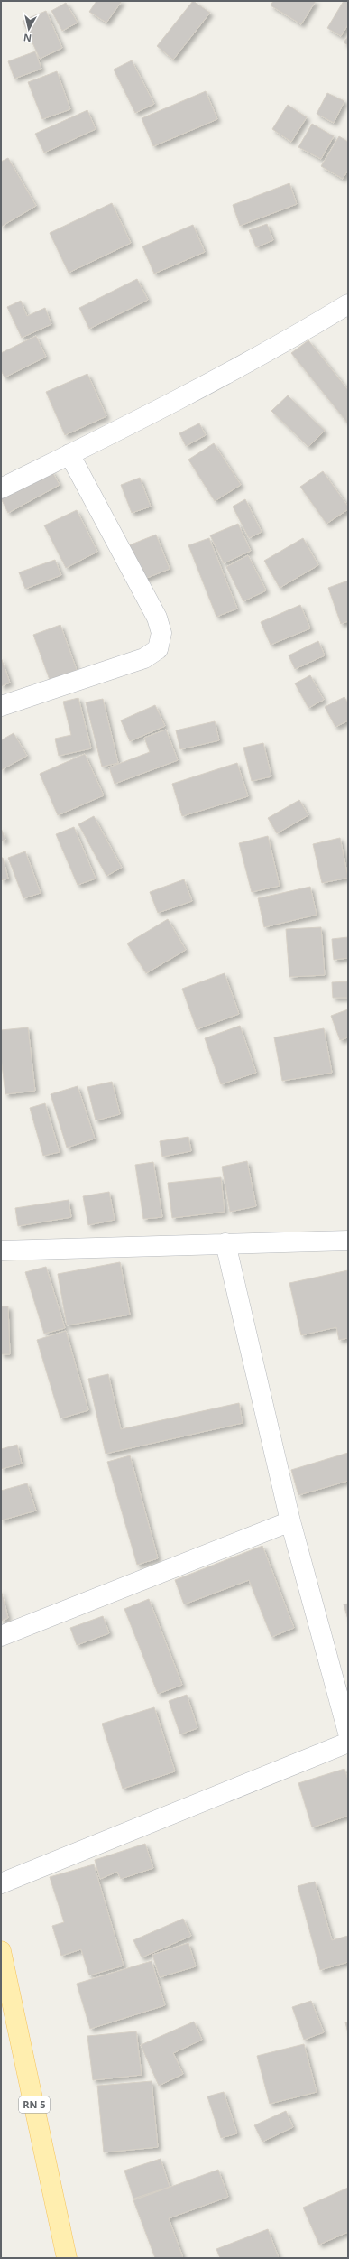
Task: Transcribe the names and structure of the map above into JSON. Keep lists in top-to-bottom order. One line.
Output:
{"streets":{"main road":["RN 5"]},"north":"bottom"}
